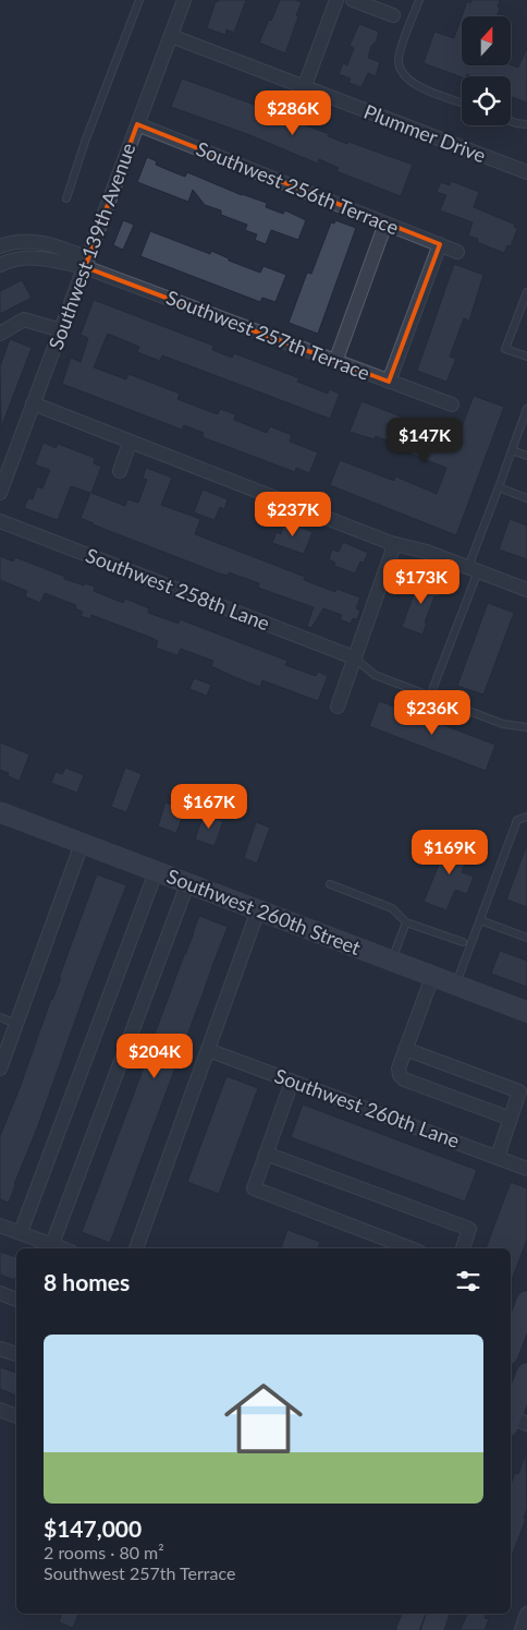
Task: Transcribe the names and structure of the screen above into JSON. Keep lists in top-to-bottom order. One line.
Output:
{"streets":{"street":["Plummer Drive","Southwest 256th Terrace","Southwest 139th Avenue","Southwest 257th Terrace","Southwest 258th Lane","Southwest 260th Street","Southwest 260th Lane"]},"crossings":[["Plummer Drive","Southwest 139th Avenue"],["Southwest 256th Terrace","Southwest 139th Avenue"],["Southwest 139th Avenue","Southwest 257th Terrace"]],"north":"top","page":{"price":["$286K","$147K","$237K","$173K","$236K","$167K","$169K","$204K"],"heading":"8 homes","list":[{"name":"$147,000","note":"2 rooms · 80 m² · Southwest 257th Terrace"}]}}
